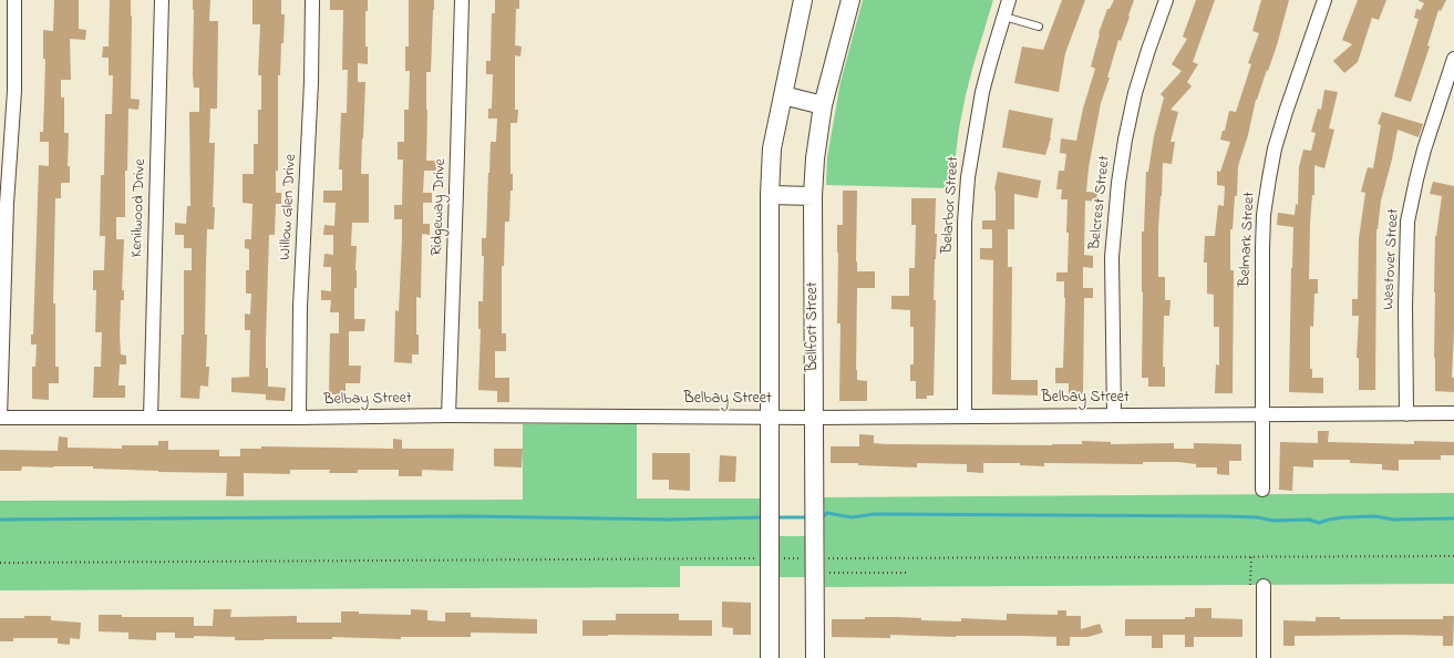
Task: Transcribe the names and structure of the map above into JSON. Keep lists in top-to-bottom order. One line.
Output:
{"streets":{"main road":["Bellfort Street"],"street":["Belcrest Street","Belarbor Street","Willow Glen Drive","Ridgeway Drive","Kenilwood Drive","Belmark Street","Westover Street","Belbay Street"]},"crossings":[["Belcrest Street","Belbay Street"],["Belarbor Street","Belbay Street"],["Willow Glen Drive","Belbay Street"],["Ridgeway Drive","Belbay Street"],["Kenilwood Drive","Belbay Street"],["Belmark Street","Belbay Street"],["Westover Street","Belbay Street"],["Bellfort Street","Belbay Street"]]}
